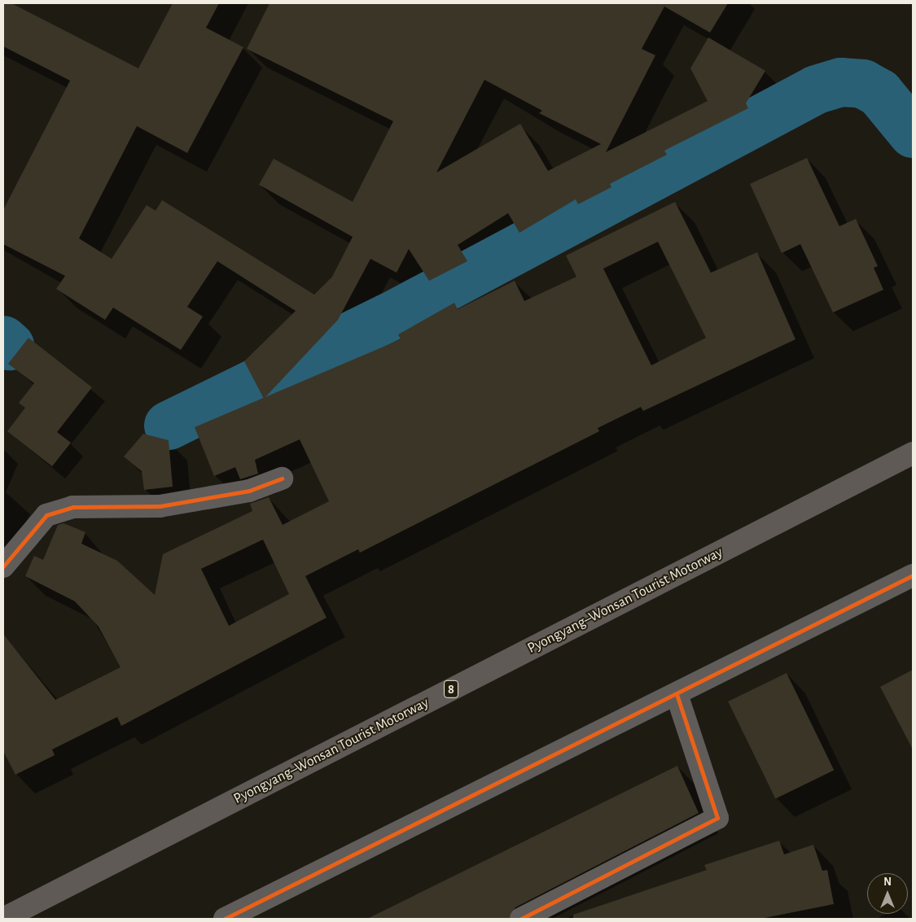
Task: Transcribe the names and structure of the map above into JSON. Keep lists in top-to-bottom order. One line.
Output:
{"streets":{"highway":["Pyongyang–Wonsan Tourist Motorway","8"]},"north":"top"}
